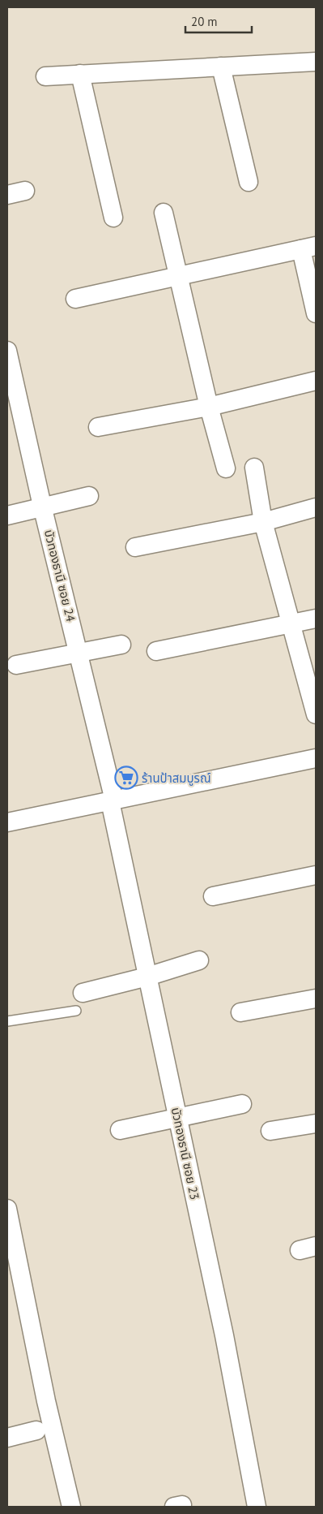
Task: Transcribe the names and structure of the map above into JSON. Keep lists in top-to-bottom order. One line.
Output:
{"streets":{"street":["บัวทองธานี ซอย 24","บัวทองธานี ซอย 23"]},"crossings":[["บัวทองธานี ซอย 24","บัวทองธานี ซอย 23"]],"places":{"supermarket":["ร้านป้าสมบูรณ์"]},"scale_bar":"20 m"}
